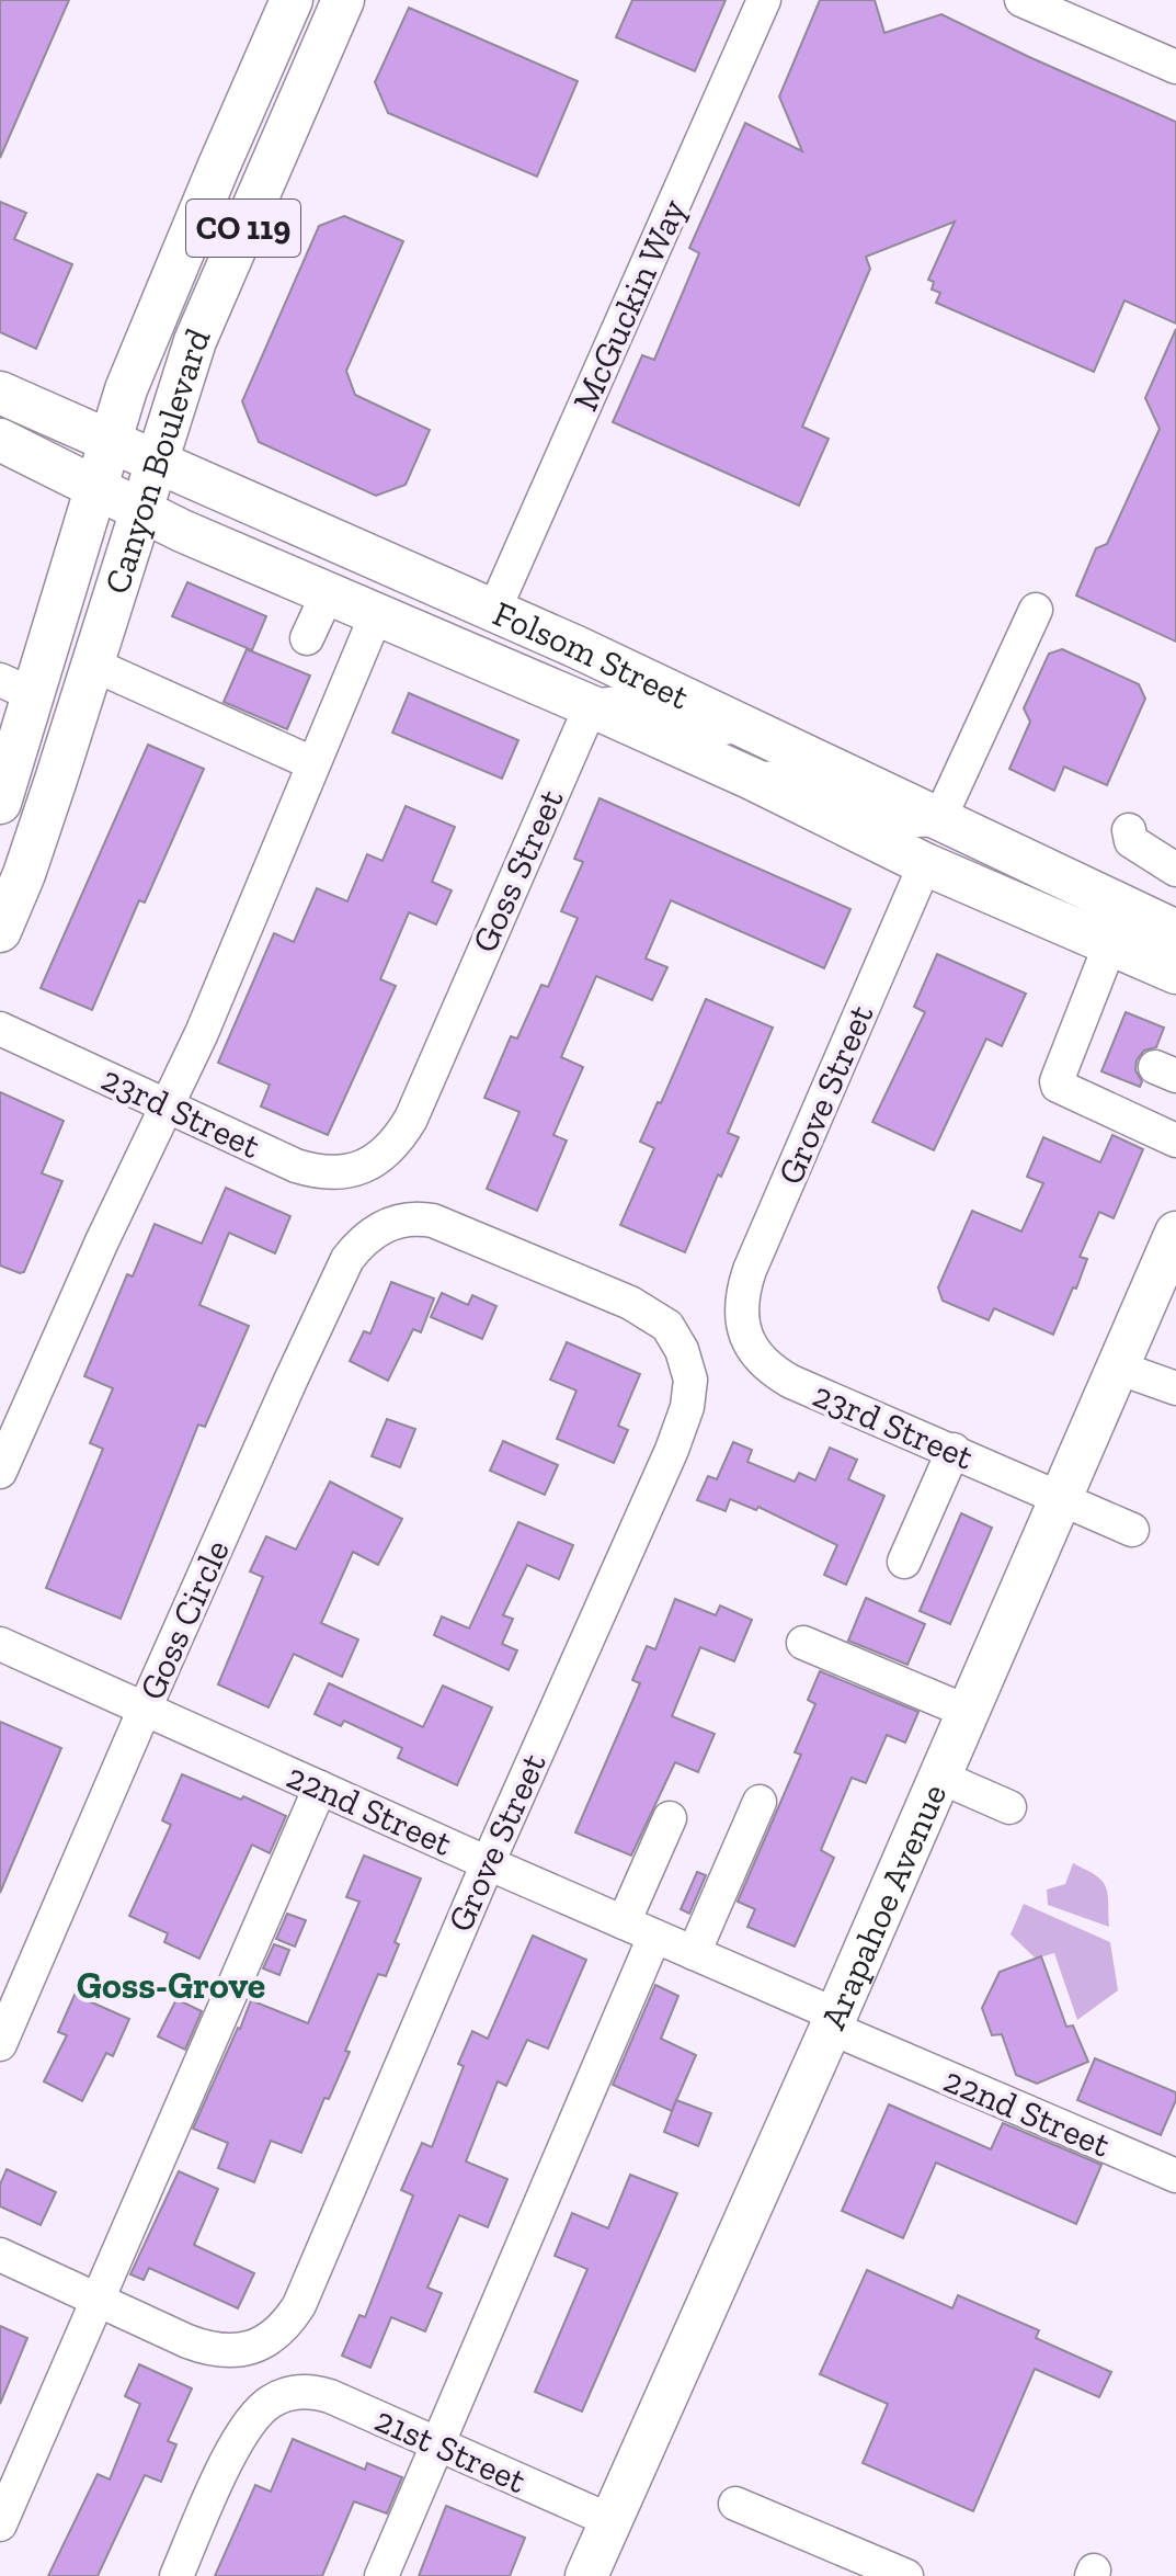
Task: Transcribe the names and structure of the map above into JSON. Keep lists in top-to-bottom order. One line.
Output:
{"streets":{"main road":["CO 119","Canyon Boulevard","Folsom Street","Arapahoe Avenue"],"street":["McGuckin Way","Goss Street","Grove Street","23rd Street","Goss Circle","22nd Street","21st Street"]},"crossings":[["McGuckin Way","Folsom Street"],["Canyon Boulevard","Folsom Street"],["Folsom Street","Goss Street"],["Folsom Street","Grove Street"],["Goss Street","23rd Street"],["Grove Street","23rd Street"],["Grove Street","Goss Circle"],["Grove Street","22nd Street"],["23rd Street","Arapahoe Avenue"],["Goss Circle","22nd Street"],["22nd Street","Arapahoe Avenue"],["Arapahoe Avenue","21st Street"]],"districts":["Goss-Grove"]}
